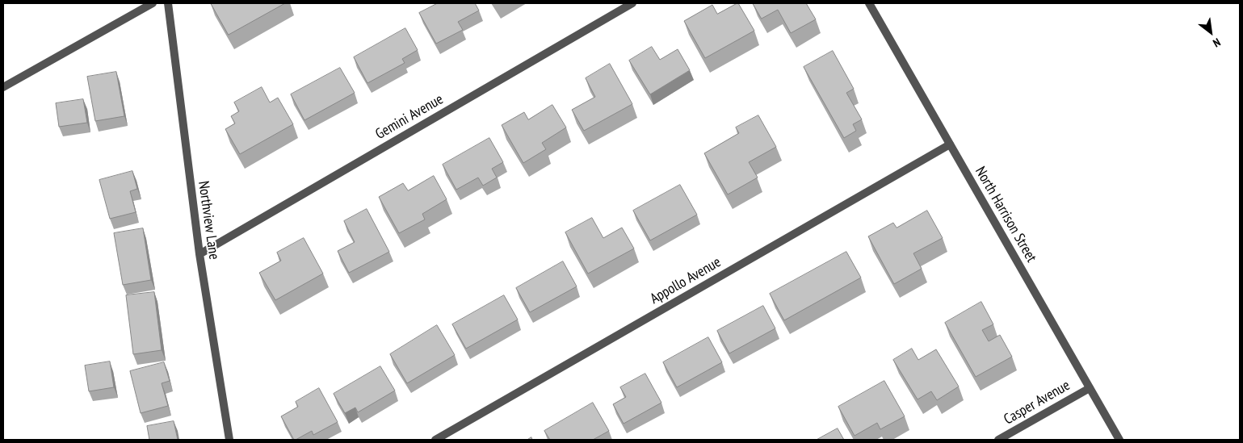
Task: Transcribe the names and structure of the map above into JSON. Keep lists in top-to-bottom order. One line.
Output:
{"streets":{"street":["Gemini Avenue","North Harrison Street","Northview Lane","Appollo Avenue","Casper Avenue"]},"crossings":[["Gemini Avenue","Northview Lane"],["North Harrison Street","Appollo Avenue"],["North Harrison Street","Casper Avenue"]],"north":"bottom right"}
